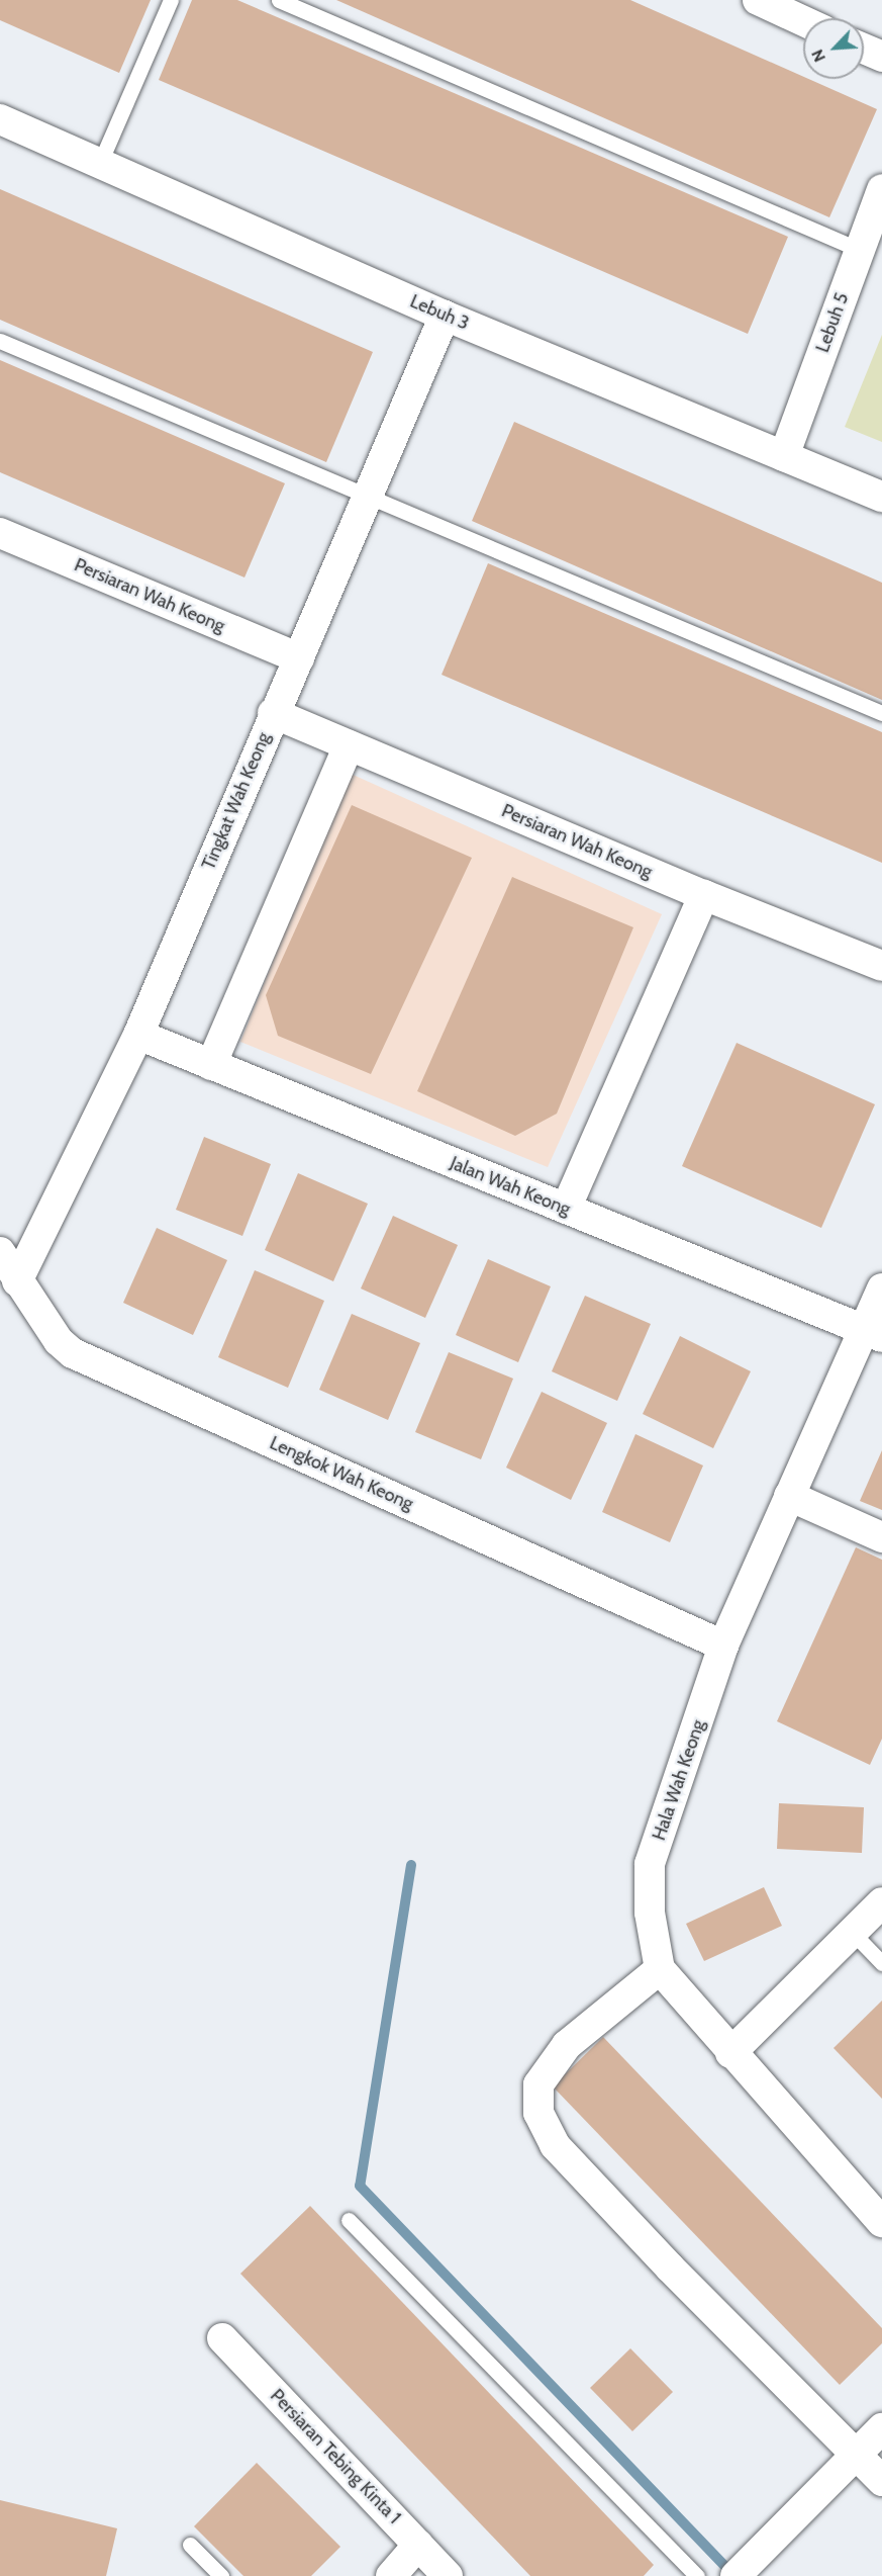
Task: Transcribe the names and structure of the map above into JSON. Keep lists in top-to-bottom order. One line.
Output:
{"streets":{"street":["Lebuh 3","Lebuh 5","Persiaran Wah Keong","Tingkat Wah Keong","Jalan Wah Keong","Lengkok Wah Keong","Hala Wah Keong","Persiaran Tebing Kinta 1"]},"crossings":[["Lebuh 3","Lebuh 5"],["Lebuh 3","Tingkat Wah Keong"],["Persiaran Wah Keong","Tingkat Wah Keong"],["Tingkat Wah Keong","Jalan Wah Keong"],["Tingkat Wah Keong","Lengkok Wah Keong"],["Jalan Wah Keong","Hala Wah Keong"],["Lengkok Wah Keong","Hala Wah Keong"]],"north":"bottom left"}
